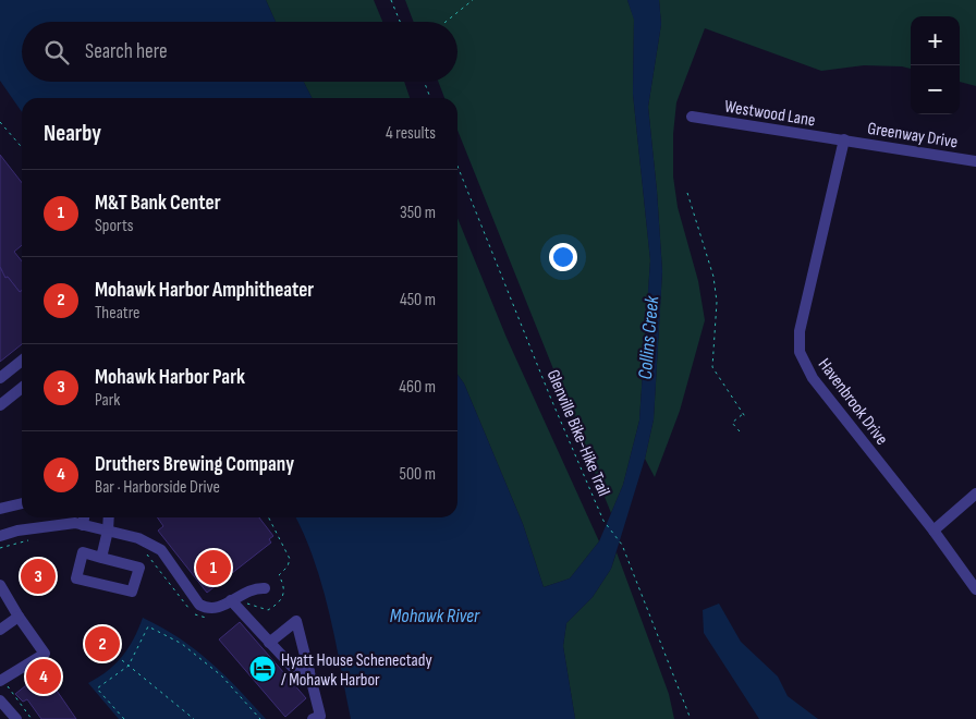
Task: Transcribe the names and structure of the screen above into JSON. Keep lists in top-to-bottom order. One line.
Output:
{"streets":{"street":["Westwood Lane","Greenway Drive","Havenbrook Drive"],"path":["Glenville Bike-Hike Trail"]},"crossings":[["Westwood Lane","Greenway Drive"],["Westwood Lane","Havenbrook Drive"],["Greenway Drive","Havenbrook Drive"]],"water":["Collins Creek","Mohawk River"],"places":{"hotel":["Hyatt House Schenectady / Mohawk Harbor"]},"page":{"map_buttons":["+","−"],"search":"Search here","heading":["Nearby","4 results"],"list":[{"mark":"1","name":"M&T Bank Center","note":"Sports","value":"350 m"},{"mark":"2","name":"Mohawk Harbor Amphitheater","note":"Theatre","value":"450 m"},{"mark":"3","name":"Mohawk Harbor Park","note":"Park","value":"460 m"},{"mark":"4","name":"Druthers Brewing Company","note":"Bar · Harborside Drive","value":"500 m"}],"pins":["1","3","2","4"]}}
